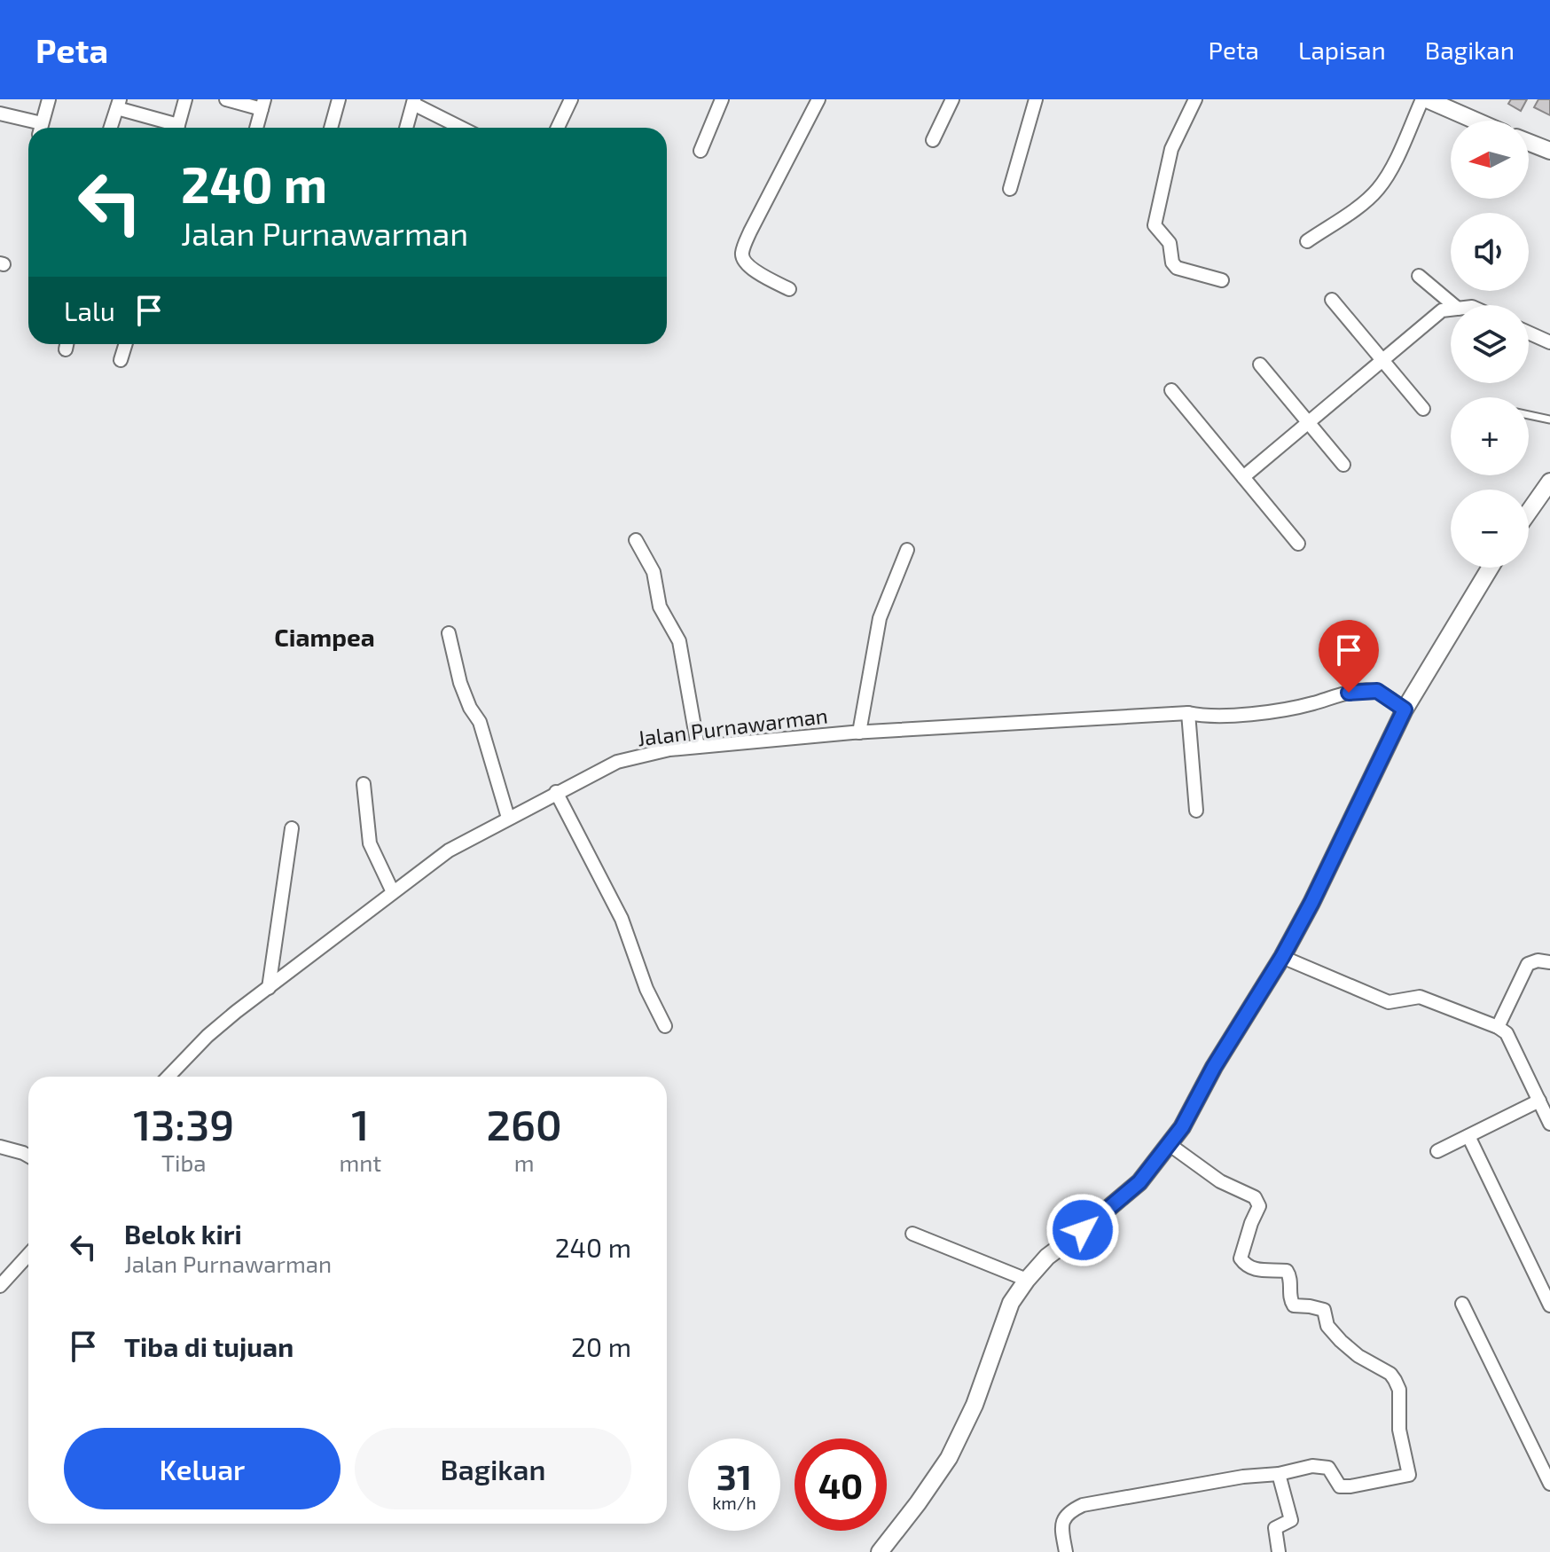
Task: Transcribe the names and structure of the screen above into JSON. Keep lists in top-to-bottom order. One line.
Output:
{"streets":{"street":["Jalan Purnawarman"]},"districts":["Ciampea"],"north":"left","page":{"header":"Peta","nav":["Peta","Lapisan","Bagikan"],"map_buttons":["+","−"],"turn":["240 m","Jalan Purnawarman"],"then":"Lalu","eta":["13:39","Tiba","1","mnt","260","m"],"list":[{"name":"Belok kiri","note":"Jalan Purnawarman","value":"240 m"},{"name":"Tiba di tujuan","value":"20 m"}],"buttons":["Keluar","Bagikan"],"speed":"31 km/h","limit":"40"}}
